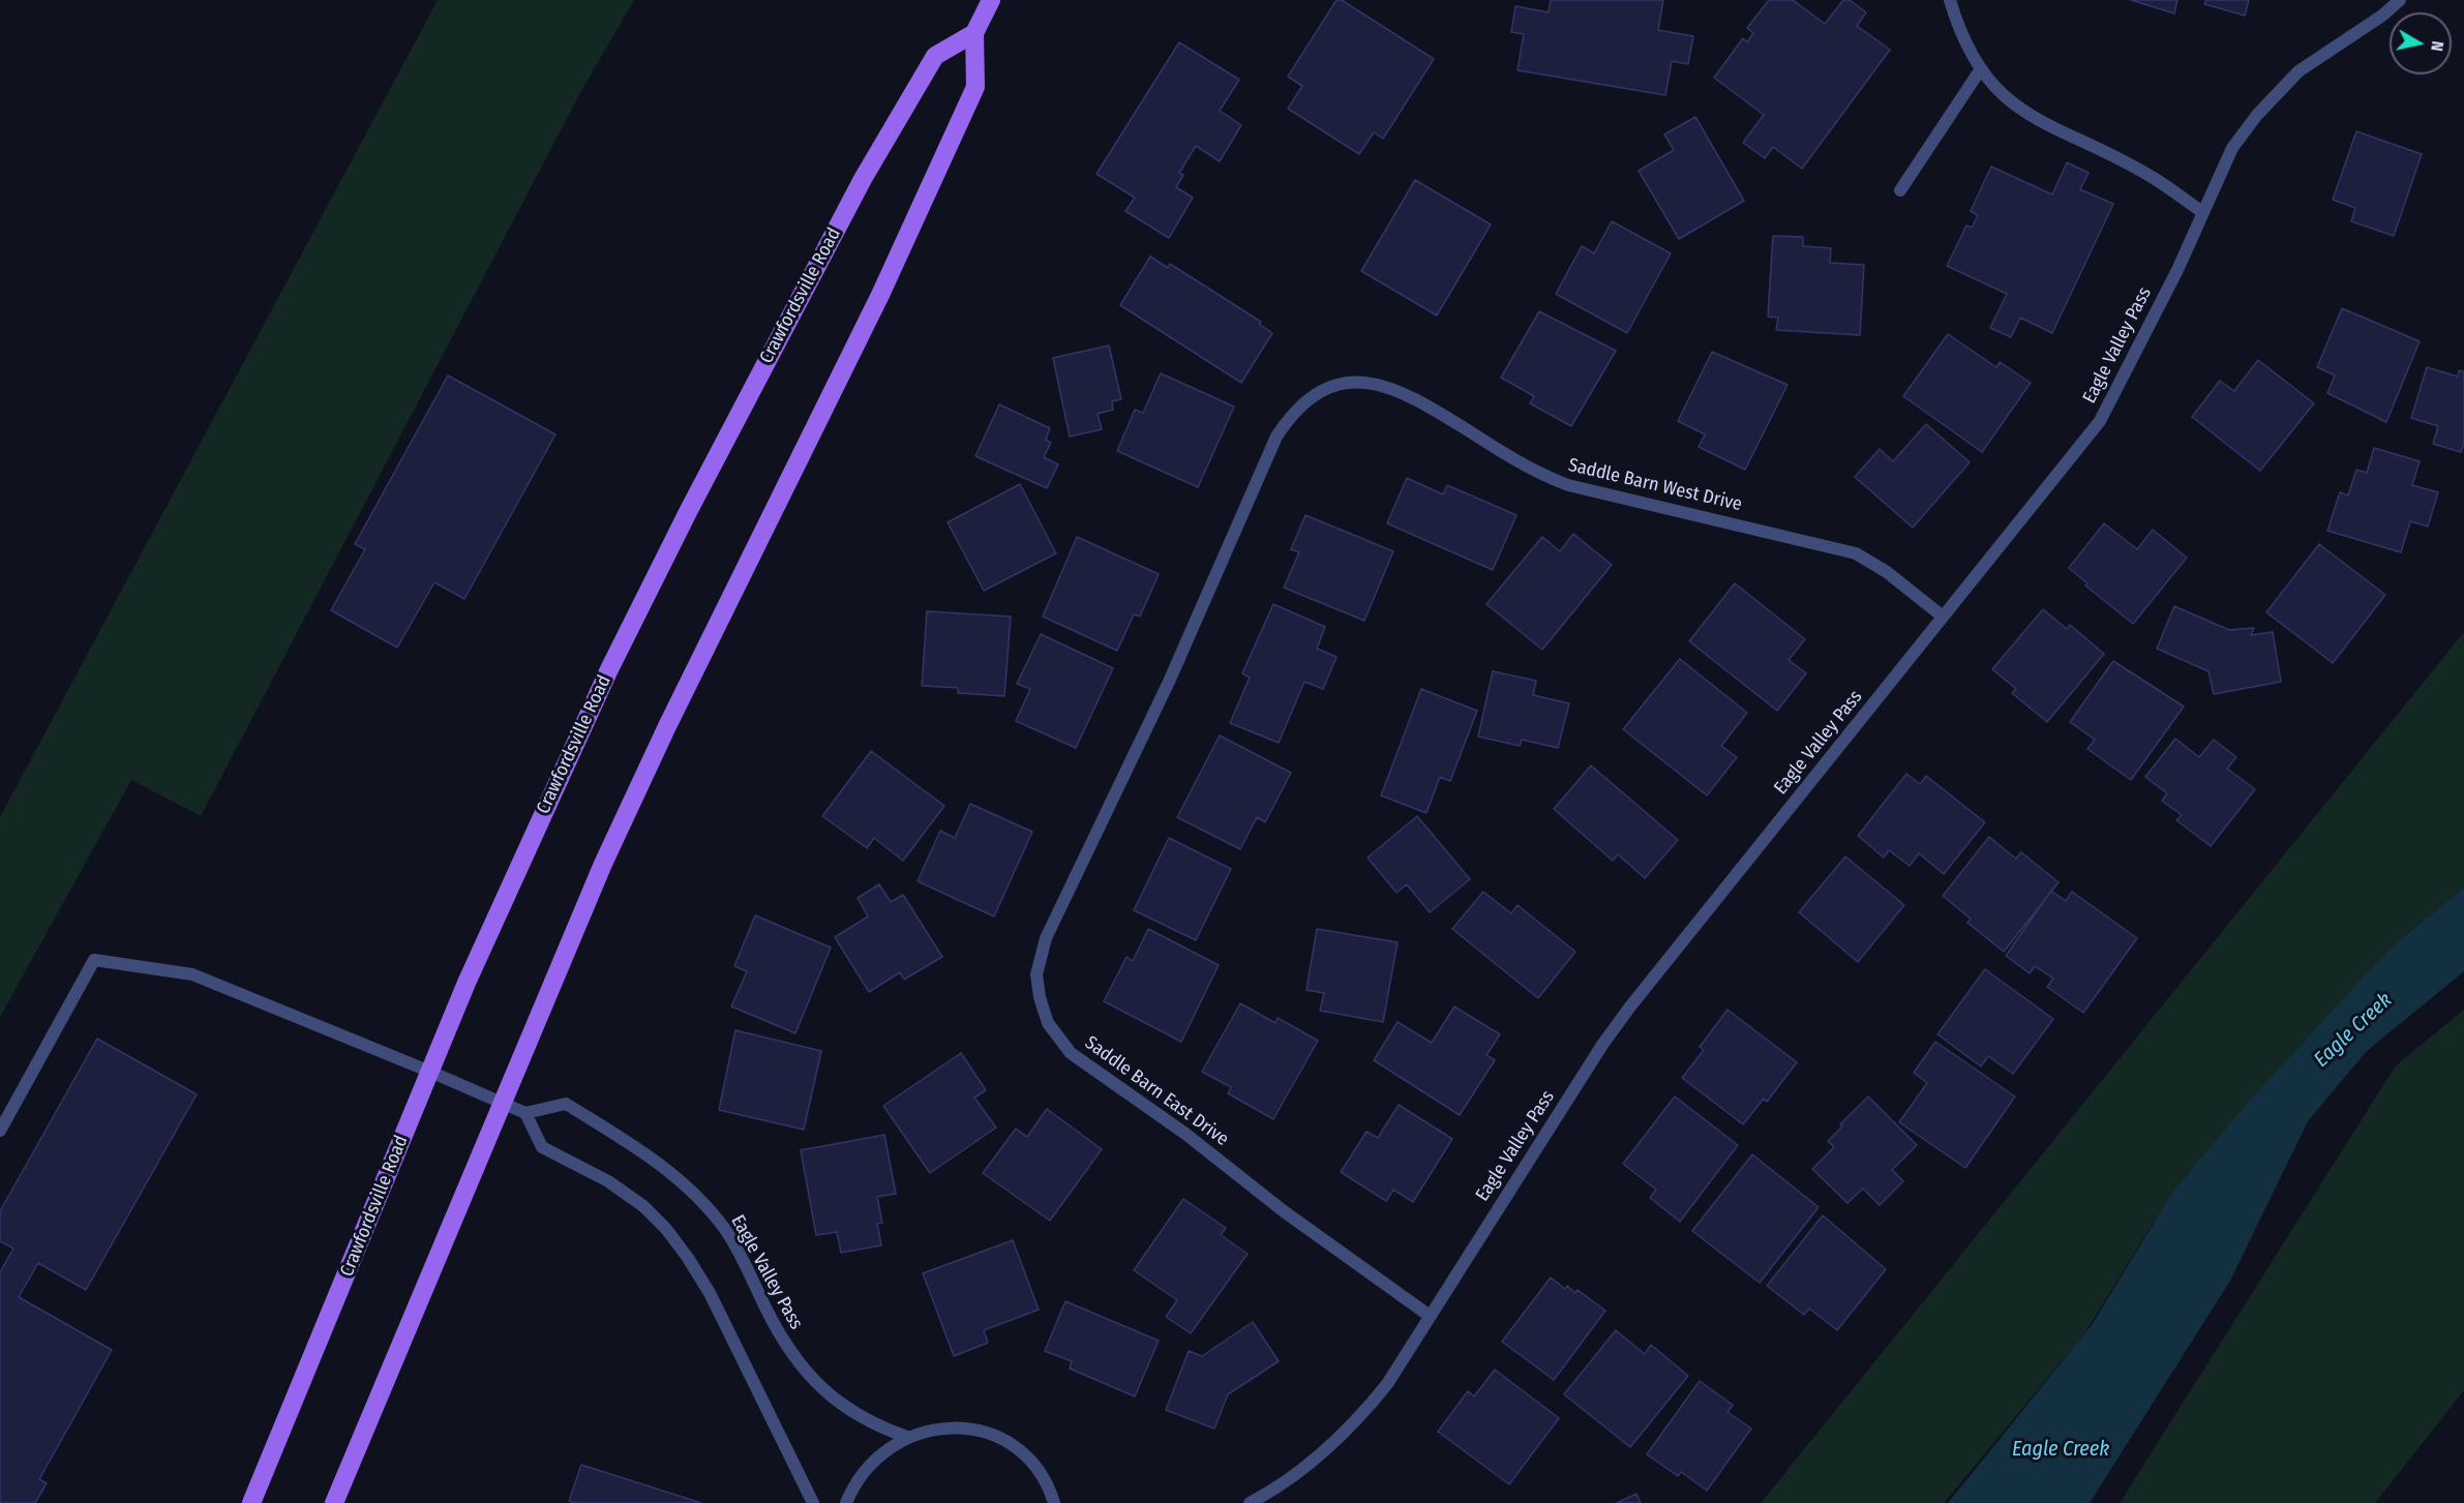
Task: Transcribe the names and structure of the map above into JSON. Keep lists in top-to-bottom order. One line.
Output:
{"streets":{"main road":["Crawfordsville Road"],"street":["Eagle Valley Pass","Saddle Barn West Drive","Saddle Barn East Drive"]},"crossings":[["Eagle Valley Pass","Saddle Barn West Drive"],["Eagle Valley Pass","Saddle Barn East Drive"],["Saddle Barn West Drive","Saddle Barn East Drive"]],"water":["Eagle Creek"],"north":"right"}
